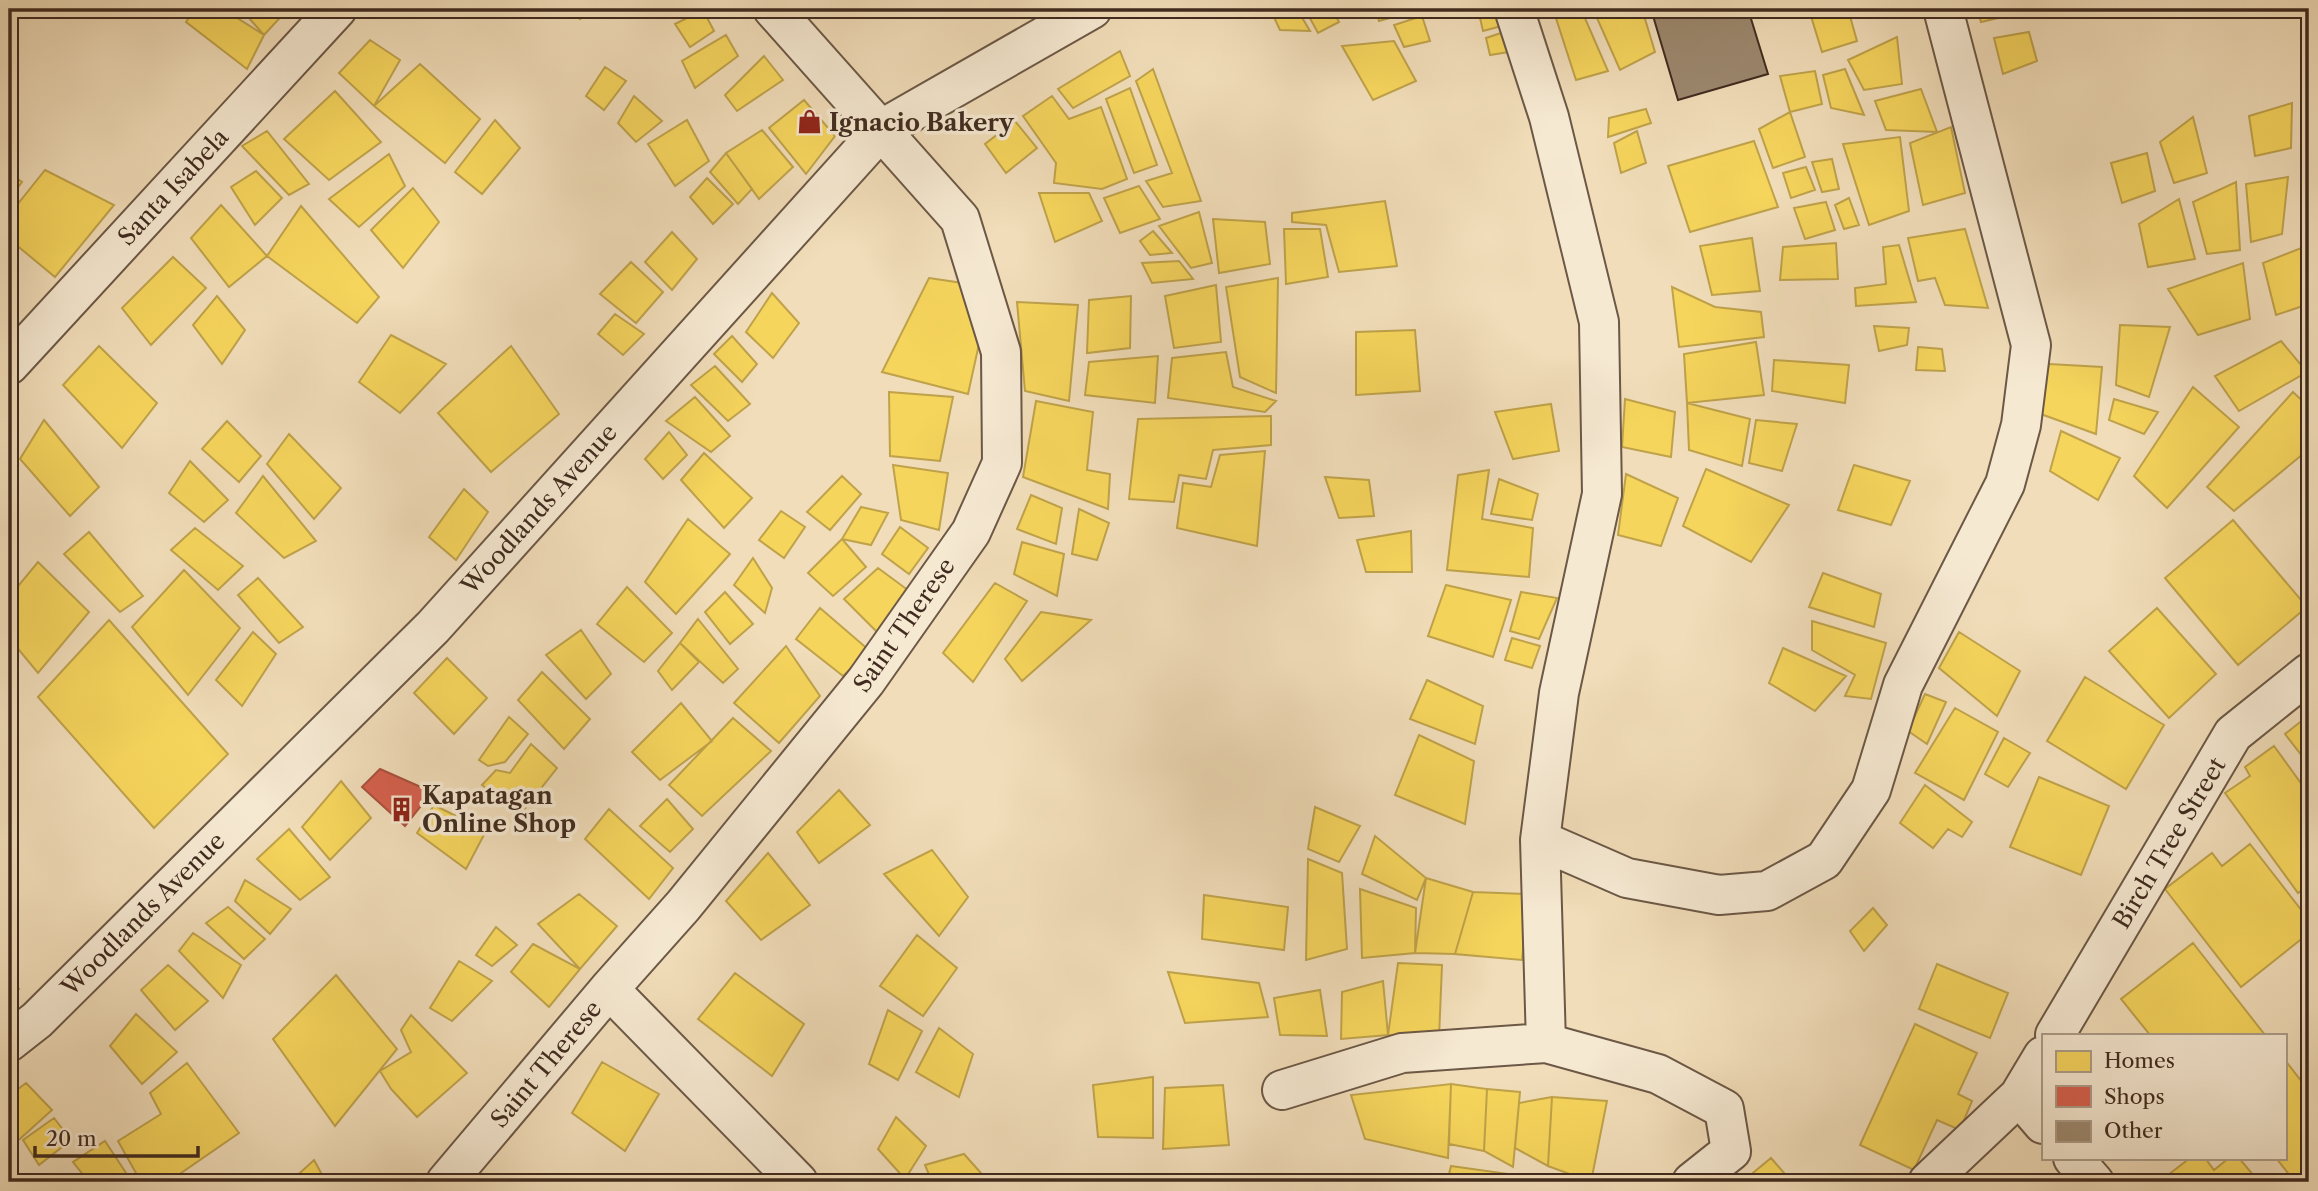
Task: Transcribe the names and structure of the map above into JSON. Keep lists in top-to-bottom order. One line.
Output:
{"streets":{"street":["Santa Isabela","Woodlands Avenue","Saint Therese","Birch Tree Street"]},"crossings":[["Woodlands Avenue","Saint Therese"]],"places":{"shop":["Ignacio Bakery"],"building":["Kapatagan Online Shop"]},"legend":["Homes","Shops","Other"],"scale_bar":"20 m"}
